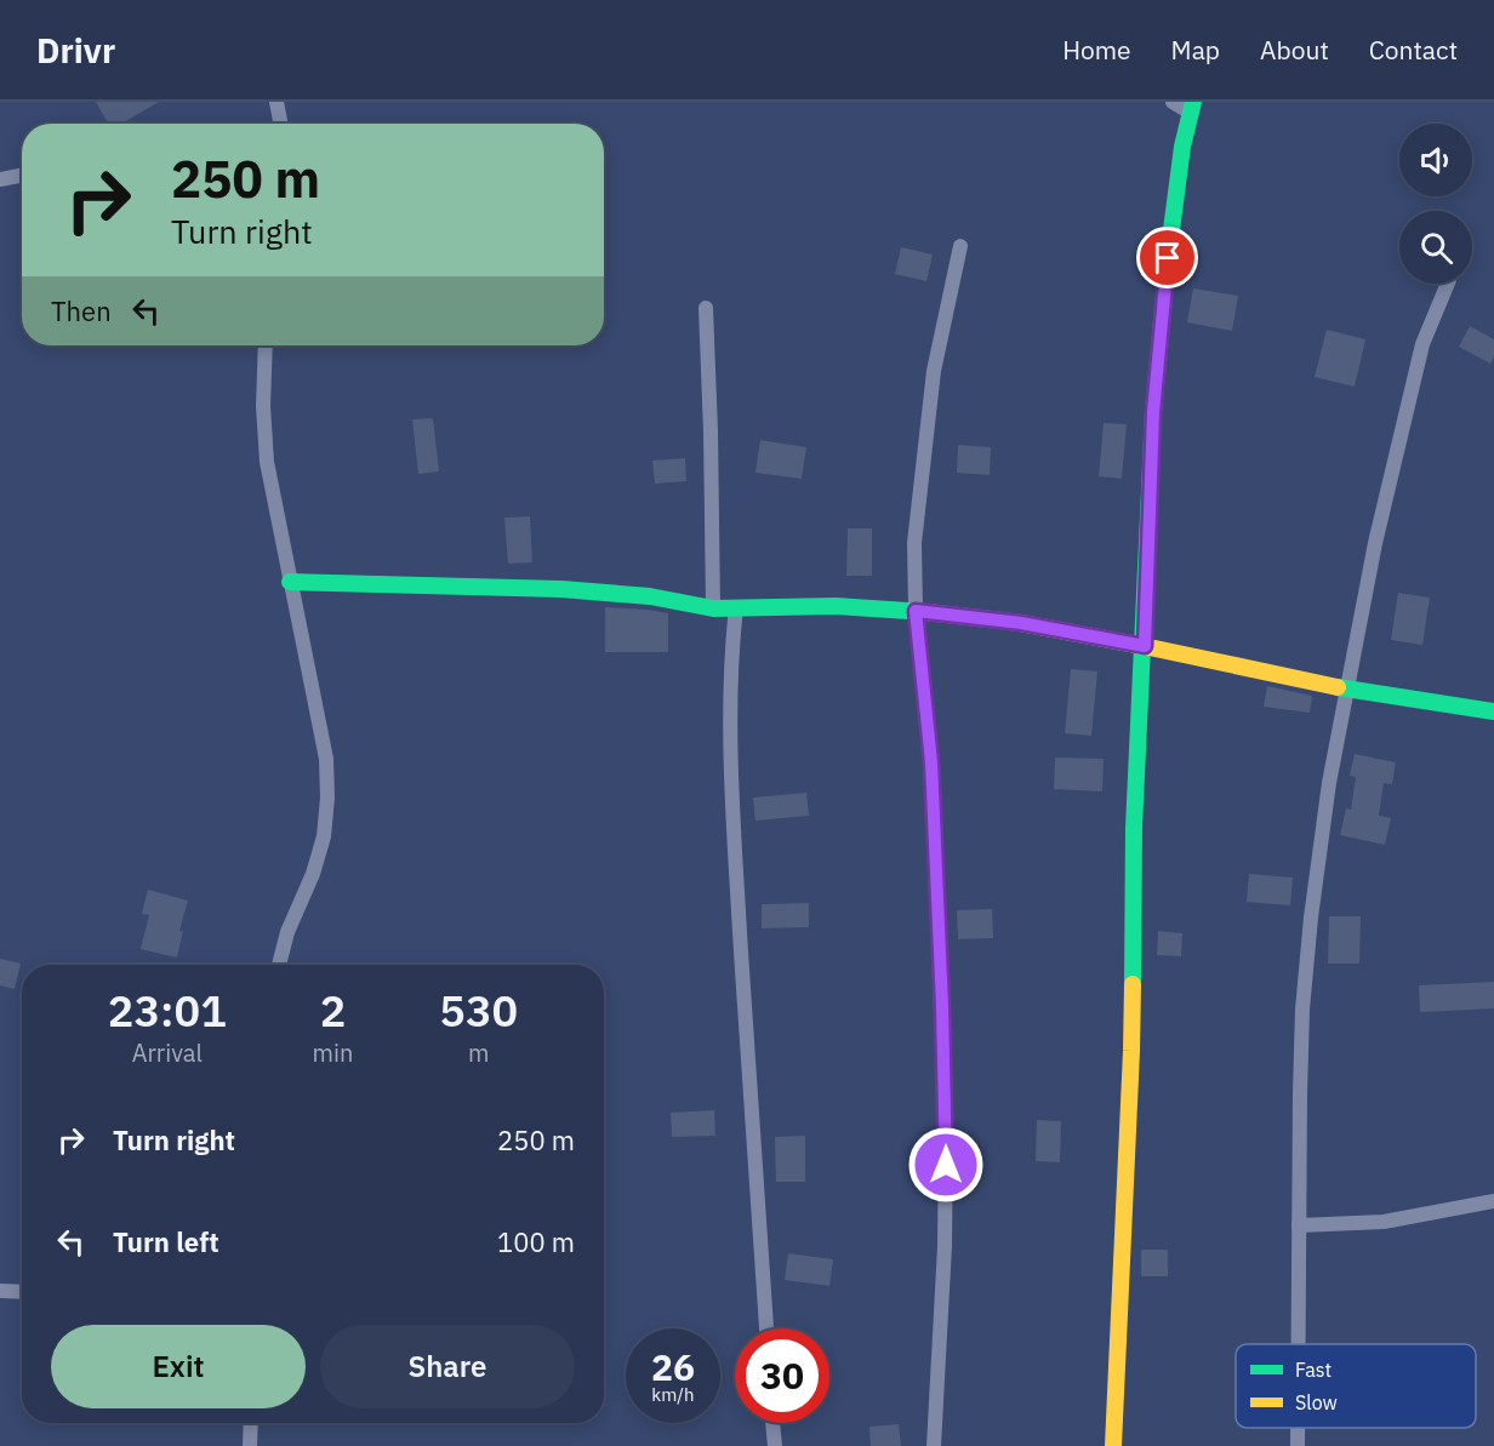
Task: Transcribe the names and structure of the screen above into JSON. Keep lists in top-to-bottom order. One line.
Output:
{"legend":["Fast","Slow"],"page":{"header":"Drivr","nav":["Home","Map","About","Contact"],"turn":["250 m","Turn right"],"then":"Then","eta":["23:01","Arrival","2","min","530","m"],"list":[{"name":"Turn right","value":"250 m"},{"name":"Turn left","value":"100 m"}],"buttons":["Exit","Share"],"speed":"26 km/h","limit":"30"}}
